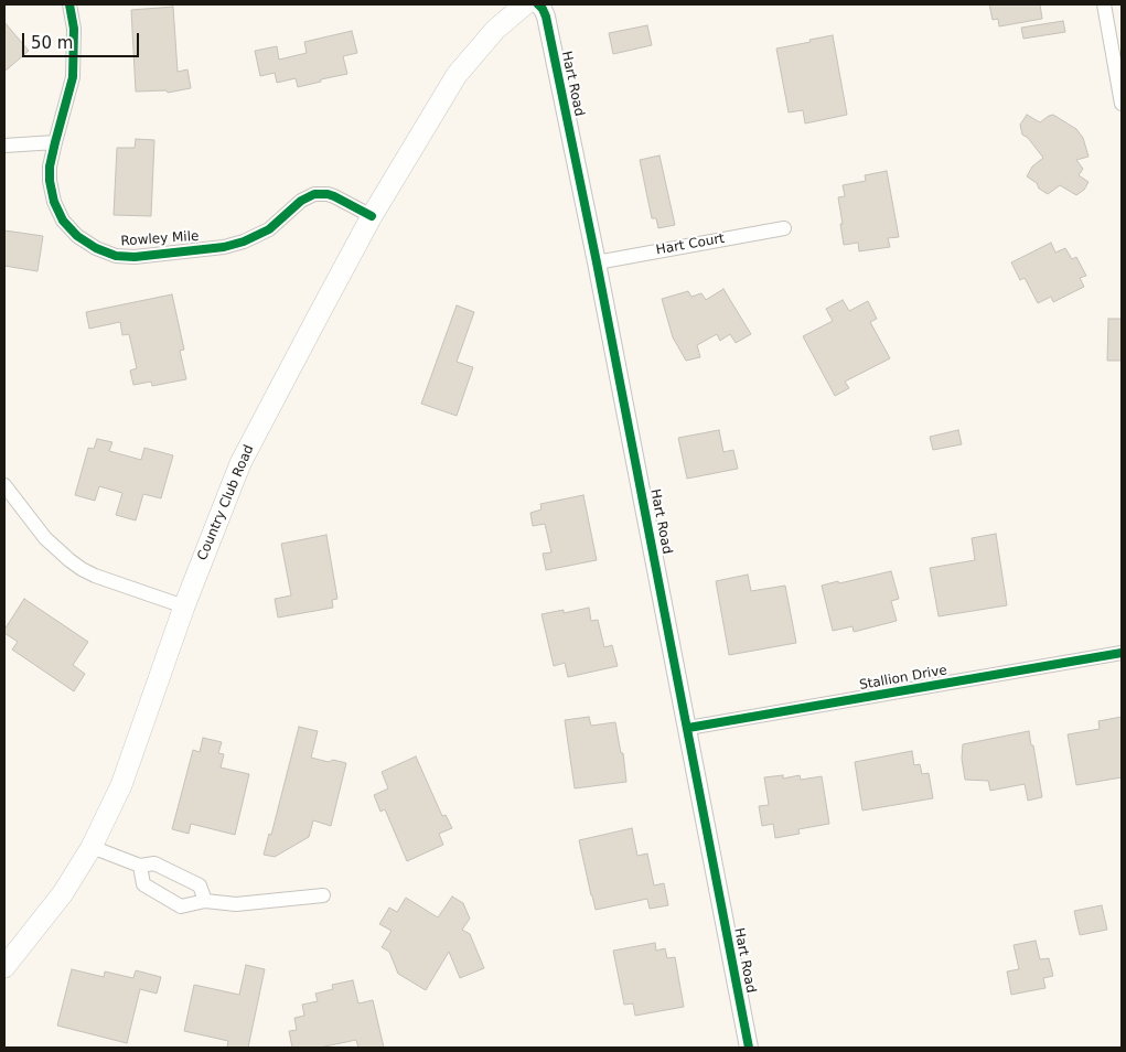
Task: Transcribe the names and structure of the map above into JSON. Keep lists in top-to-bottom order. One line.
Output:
{"streets":{"main road":["Country Club Road"],"street":["Hart Road","Rowley Mile","Hart Court","Stallion Drive"]},"crossings":[["Hart Road","Hart Court"],["Hart Road","Stallion Drive"],["Rowley Mile","Country Club Road"]],"scale_bar":"50 m"}
